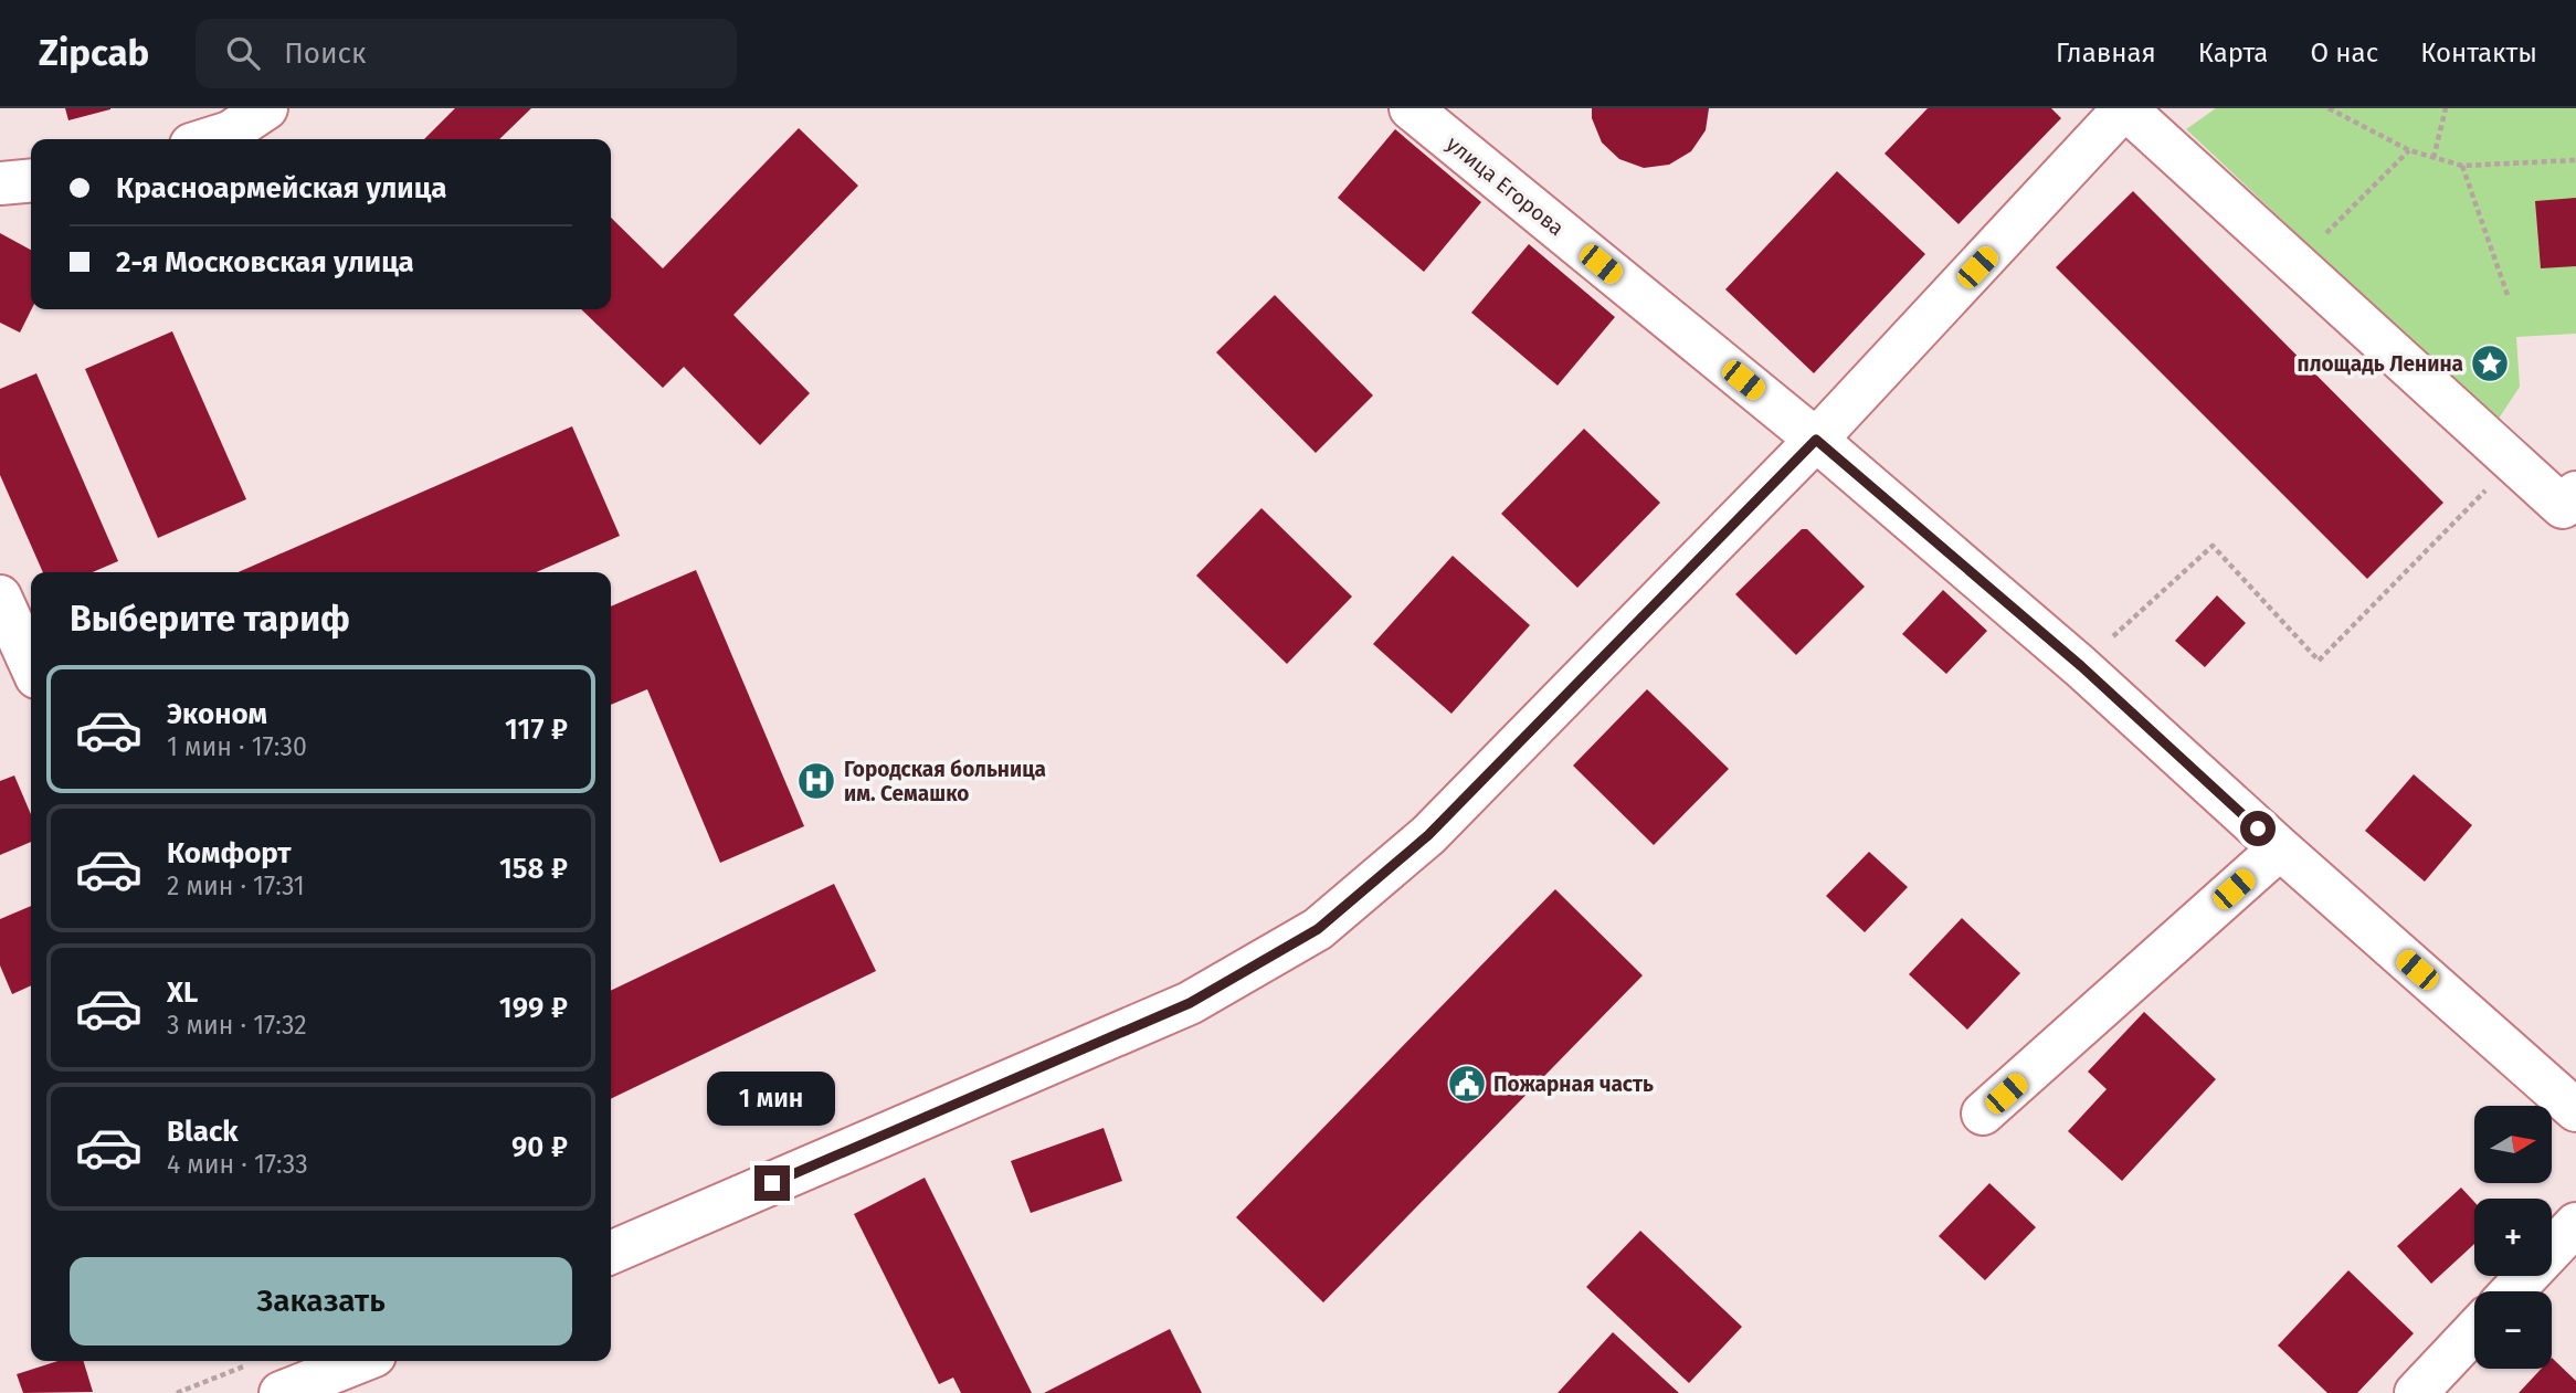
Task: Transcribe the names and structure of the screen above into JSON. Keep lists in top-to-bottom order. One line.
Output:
{"streets":{"street":["улица Егорова"]},"places":{"place":["площадь Ленина"],"hospital":["Городская больница им. Семашко"],"public building":["Пожарная часть"]},"north":"right","page":{"header":"Zipcab","search":"Поиск","nav":["Главная","Карта","О нас","Контакты"],"banner":["Красноармейская улица","2-я Московская улица"],"heading":"Выберите тариф","list":[{"name":"Эконом","note":"1 мин · 17:30","value":"117 ₽"},{"name":"Комфорт","note":"2 мин · 17:31","value":"158 ₽"},{"name":"XL","note":"3 мин · 17:32","value":"199 ₽"},{"name":"Black","note":"4 мин · 17:33","value":"90 ₽"}],"bubble":"1 мин","map_buttons":["+","−"],"buttons":"Заказать"}}
